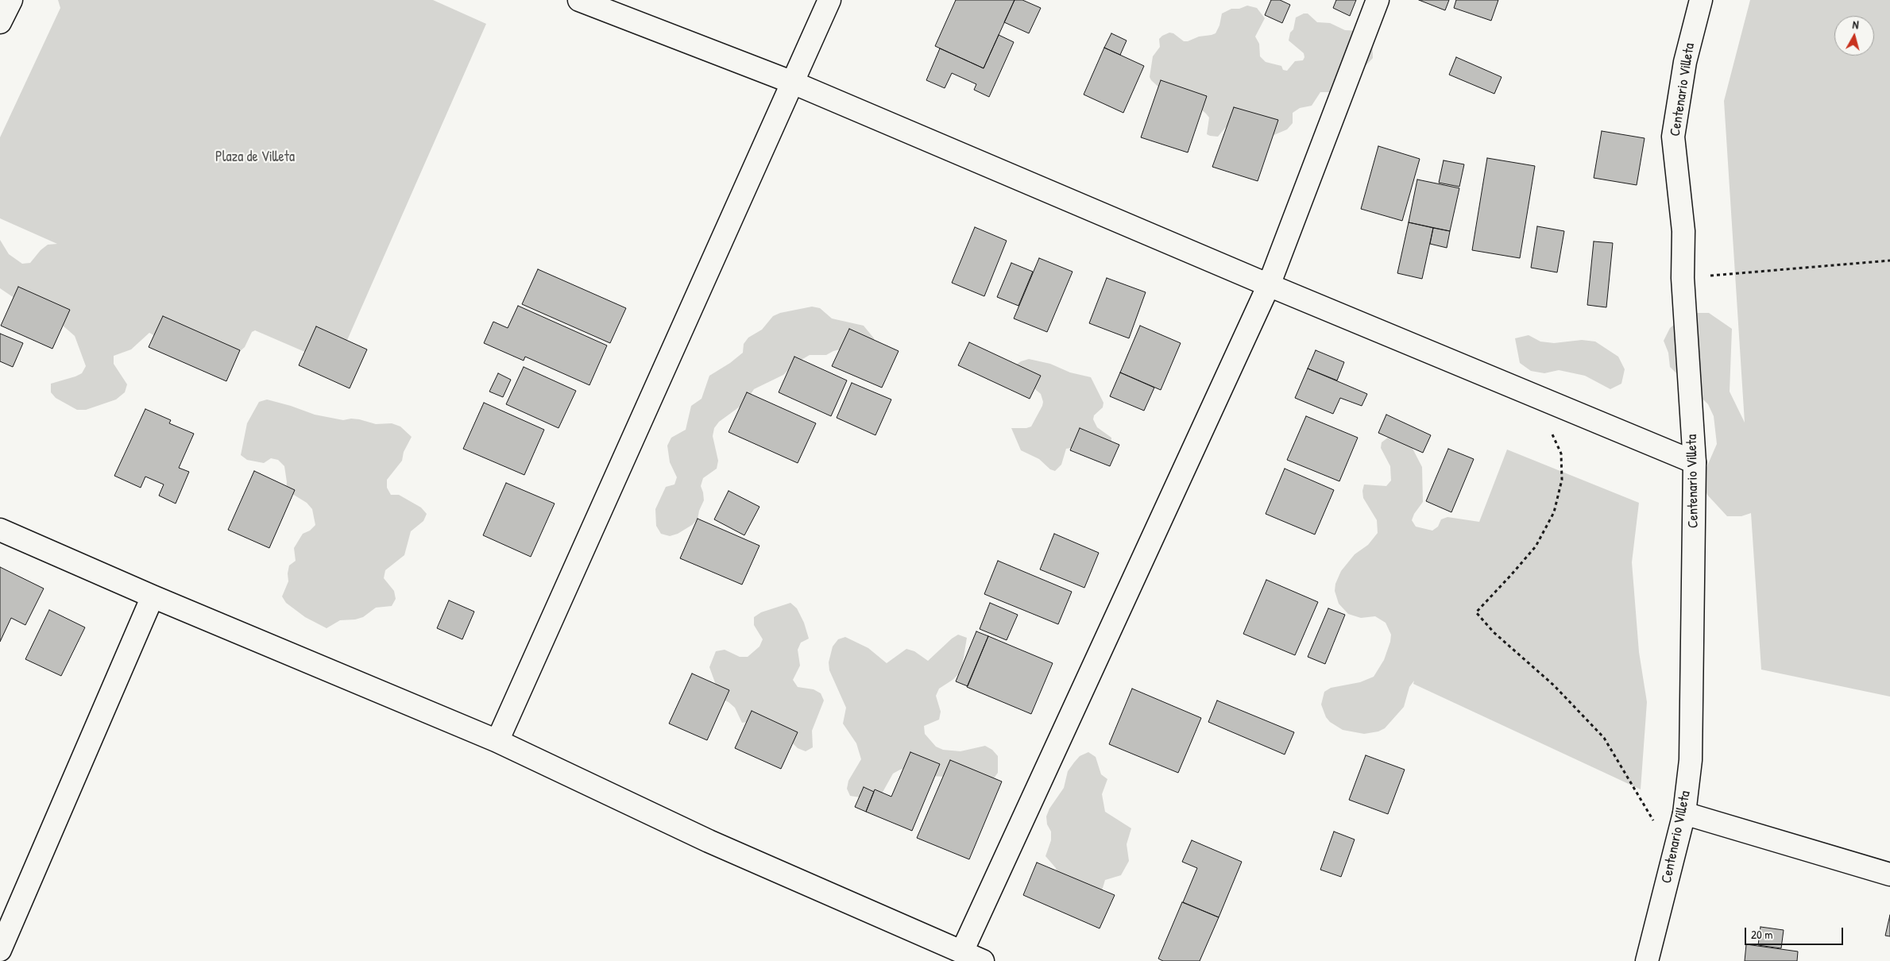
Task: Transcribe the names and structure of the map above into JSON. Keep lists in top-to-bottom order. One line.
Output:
{"streets":{"street":["Centenario Villeta"]},"parks":["Plaza de Villeta"],"scale_bar":"20 m","north":"top"}
